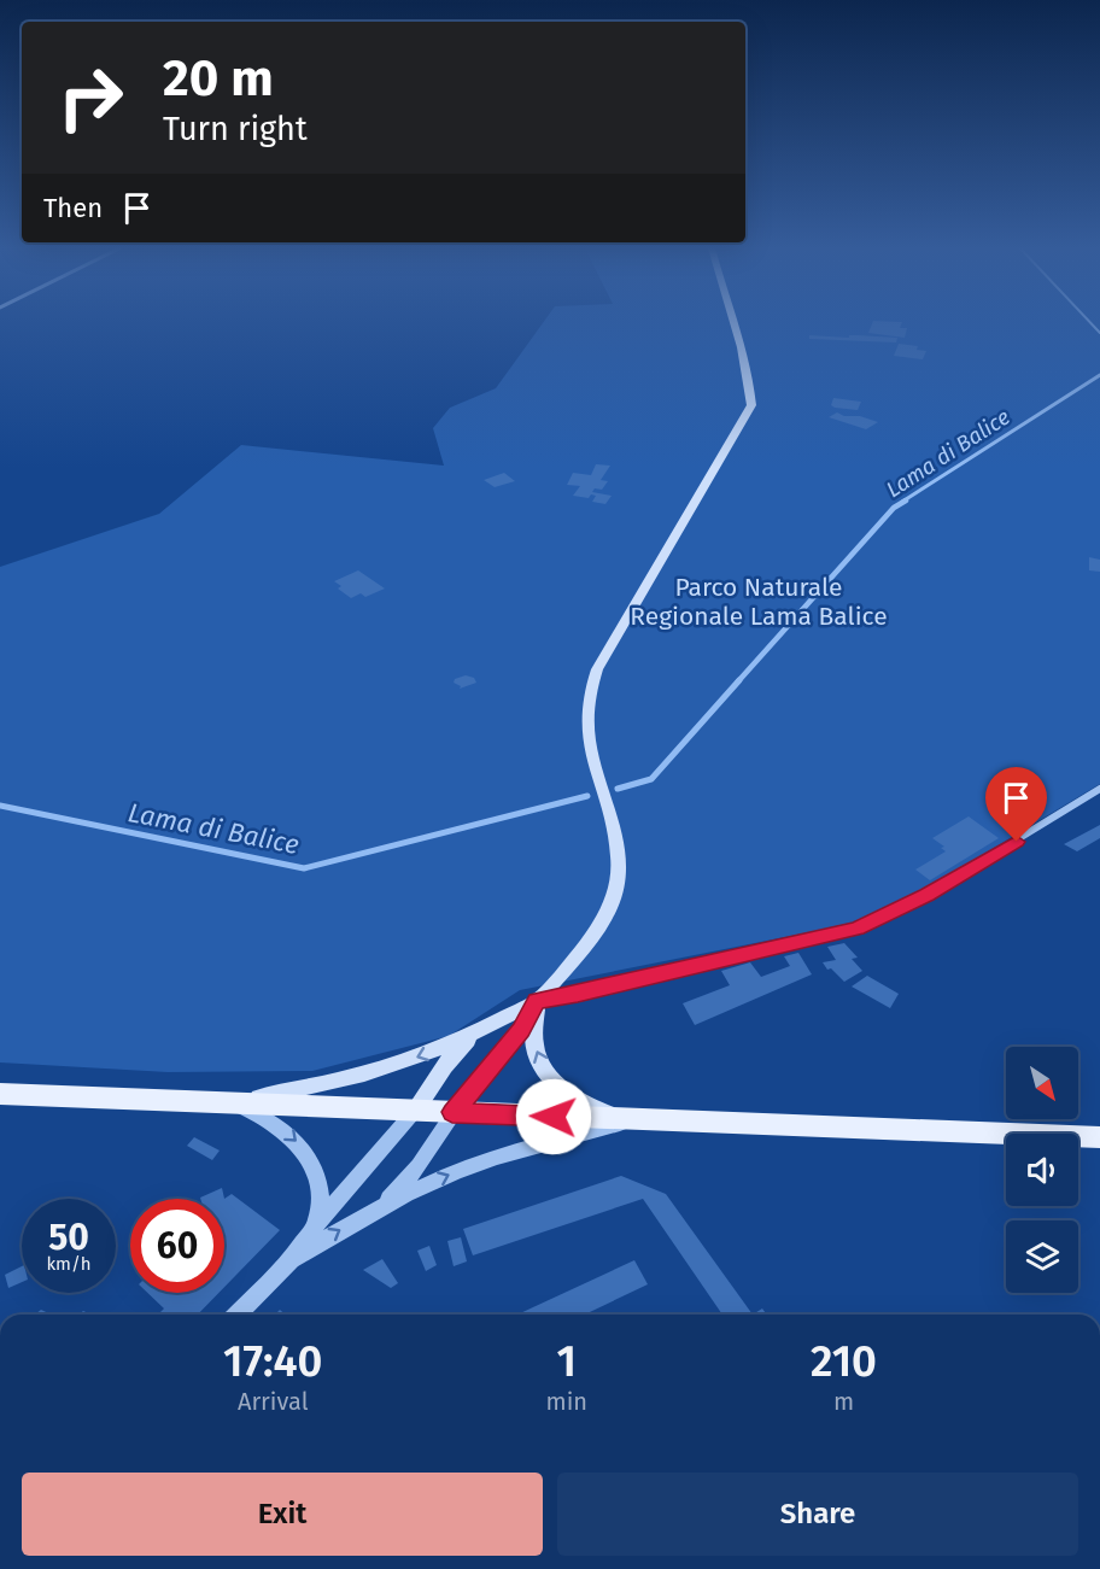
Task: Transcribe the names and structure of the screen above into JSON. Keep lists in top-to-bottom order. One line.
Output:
{"water":["Lama di Balice"],"parks":["Parco Naturale Regionale Lama Balice"],"north":"bottom right","page":{"turn":["20 m","Turn right"],"then":"Then","speed":"50 km/h","limit":"60","eta":["17:40","Arrival","1","min","210","m"],"buttons":["Exit","Share"]}}
